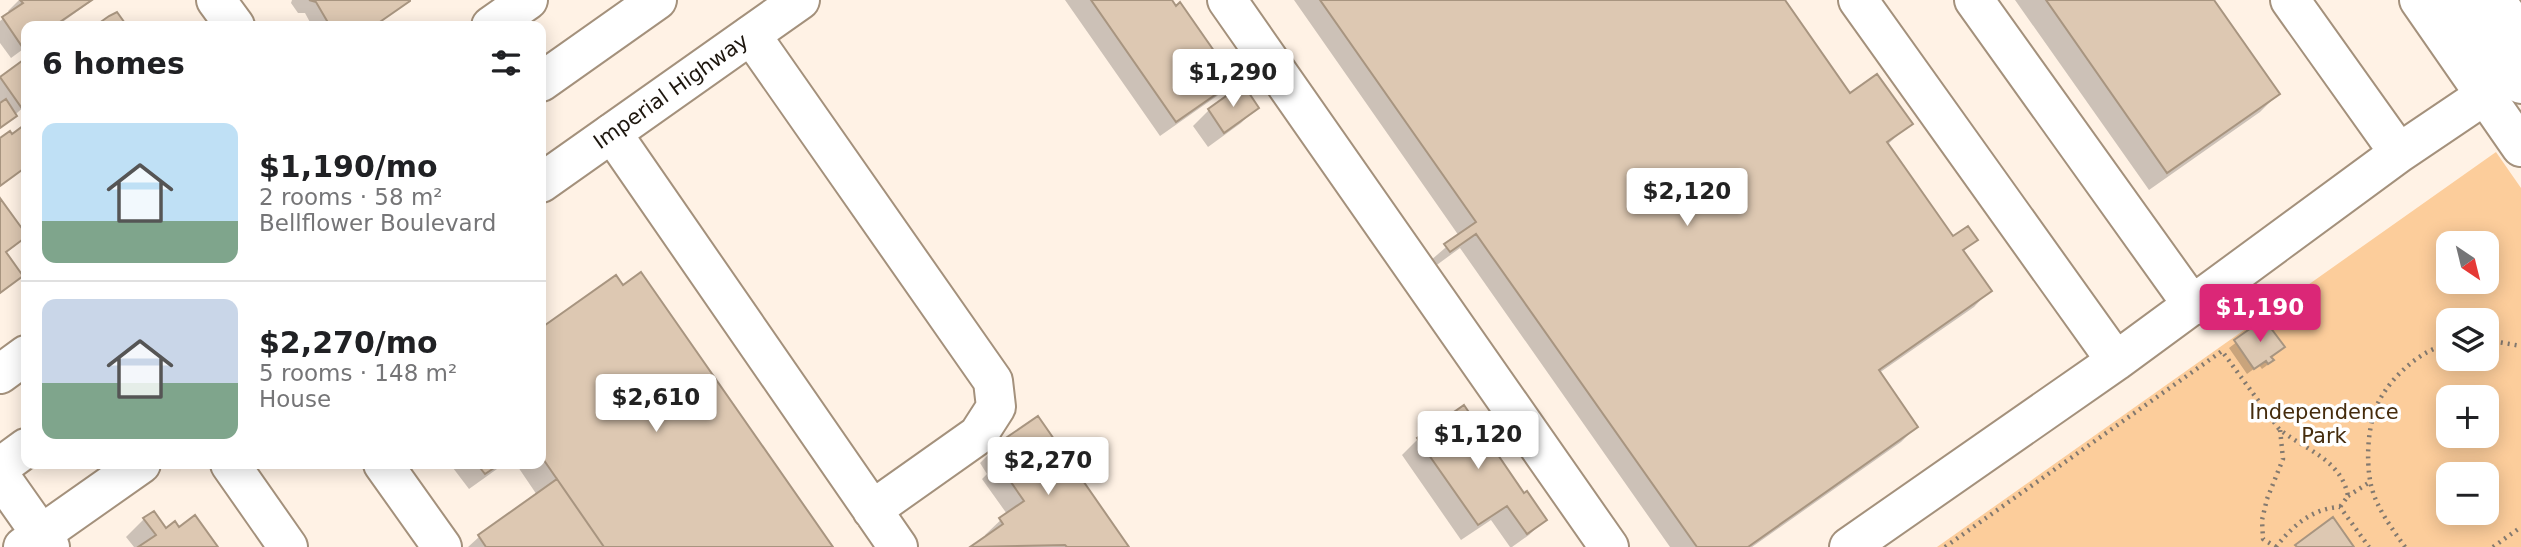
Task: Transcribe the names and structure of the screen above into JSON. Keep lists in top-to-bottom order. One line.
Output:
{"streets":{"main road":["Imperial Highway"]},"parks":["Independence Park"],"north":"bottom right","page":{"heading":"6 homes","price":["$1,290","$2,120","$1,190","$2,610","$1,120","$2,270"],"list":[{"name":"$1,190/mo","note":"2 rooms · 58 m² · Bellflower Boulevard"},{"name":"$2,270/mo","note":"5 rooms · 148 m² · House"}],"map_buttons":["+","−"]}}
